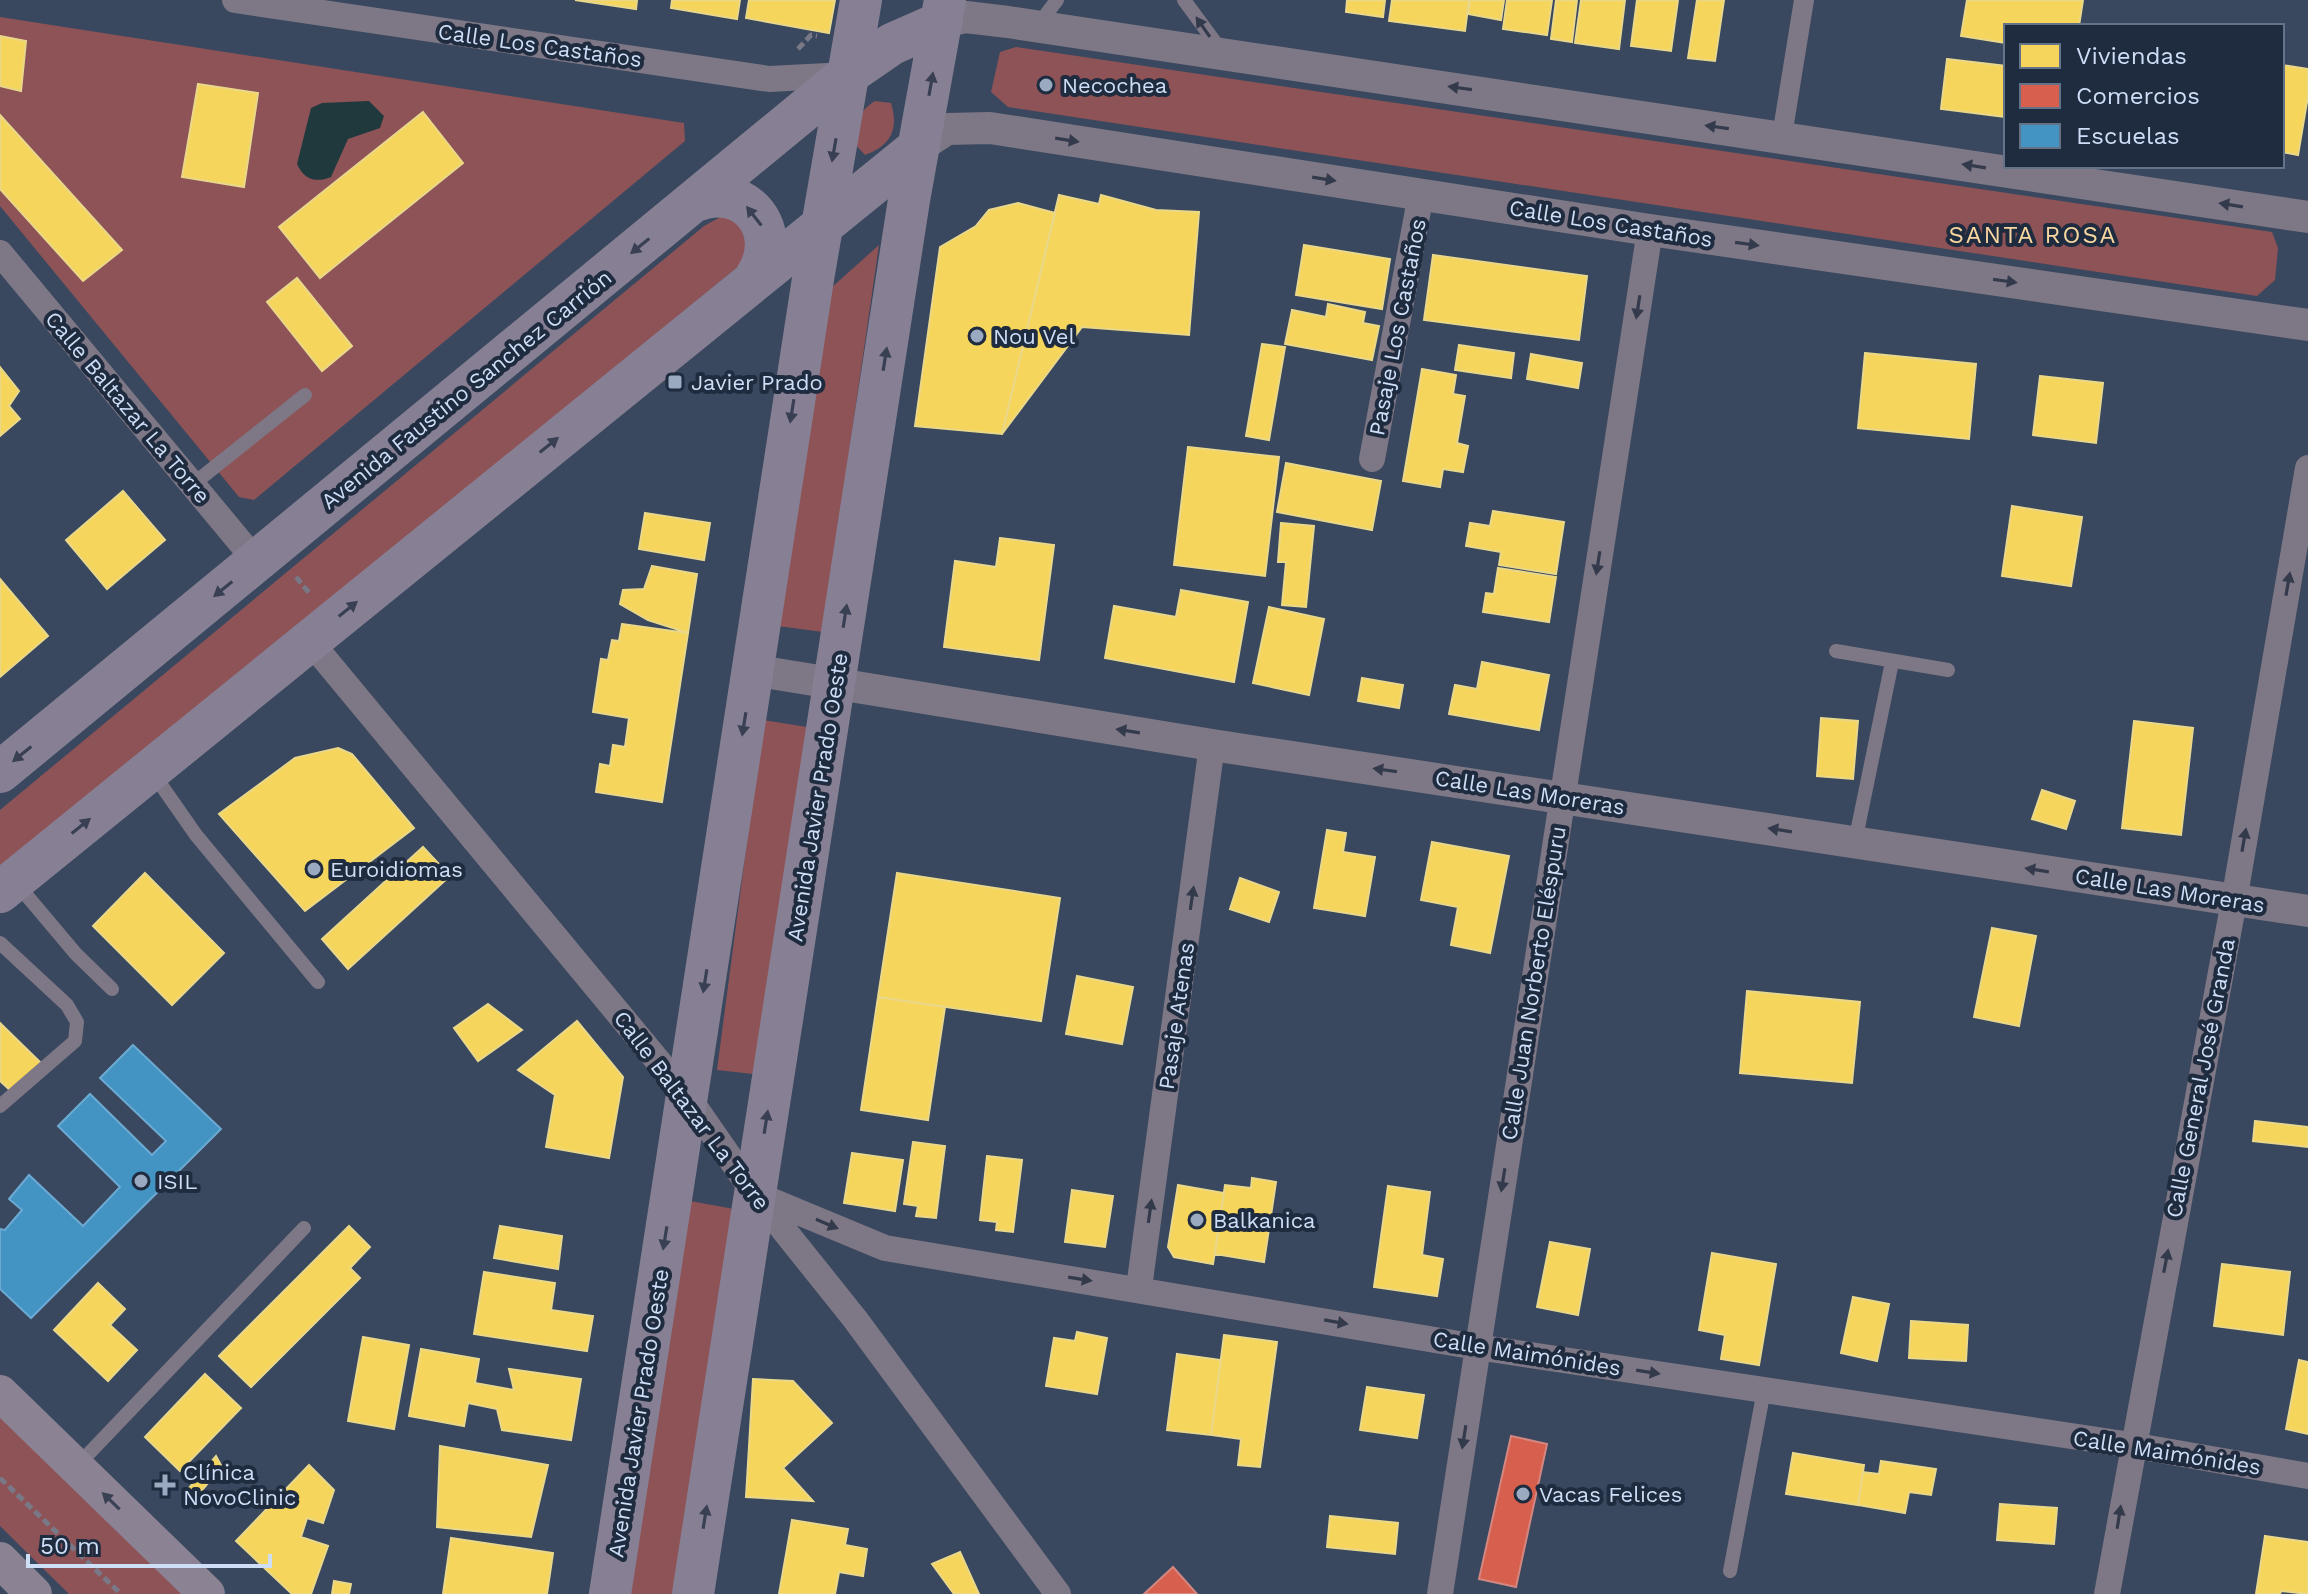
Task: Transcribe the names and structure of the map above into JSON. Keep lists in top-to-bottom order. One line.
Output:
{"streets":{"main road":["Avenida Faustino Sanchez Carrión","Avenida Javier Prado Oeste"],"street":["Calle Los Castaños","Pasaje Los Castaños","Calle Baltazar La Torre","Calle Las Moreras","Calle Juan Norberto Eléspuru","Pasaje Atenas","Calle General José Granda","Calle Maimónides"]},"crossings":[["Calle Los Castaños","Pasaje Los Castaños"],["Calle Los Castaños","Avenida Faustino Sanchez Carrión"],["Calle Los Castaños","Avenida Javier Prado Oeste"],["Calle Los Castaños","Calle Juan Norberto Eléspuru"],["Avenida Faustino Sanchez Carrión","Calle Baltazar La Torre"],["Avenida Faustino Sanchez Carrión","Avenida Javier Prado Oeste"],["Calle Baltazar La Torre","Avenida Javier Prado Oeste"],["Calle Baltazar La Torre","Calle Maimónides"],["Calle Las Moreras","Avenida Javier Prado Oeste"],["Calle Las Moreras","Calle Juan Norberto Eléspuru"],["Calle Las Moreras","Pasaje Atenas"],["Calle Las Moreras","Calle General José Granda"],["Avenida Javier Prado Oeste","Calle Maimónides"],["Calle Juan Norberto Eléspuru","Calle Maimónides"],["Pasaje Atenas","Calle Maimónides"],["Calle General José Granda","Calle Maimónides"]],"one_way":["Calle Las Moreras","Calle Juan Norberto Eléspuru","Pasaje Atenas","Calle General José Granda","Calle Maimónides"],"districts":["SANTA ROSA"],"places":{"other":["Necochea","Nou Vel","Euroidiomas","ISIL","Balkanica","Vacas Felices"],"transit":["Javier Prado"],"health":["Clínica NovoClinic"]},"legend":["Viviendas","Comercios","Escuelas"],"scale_bar":"50 m"}
